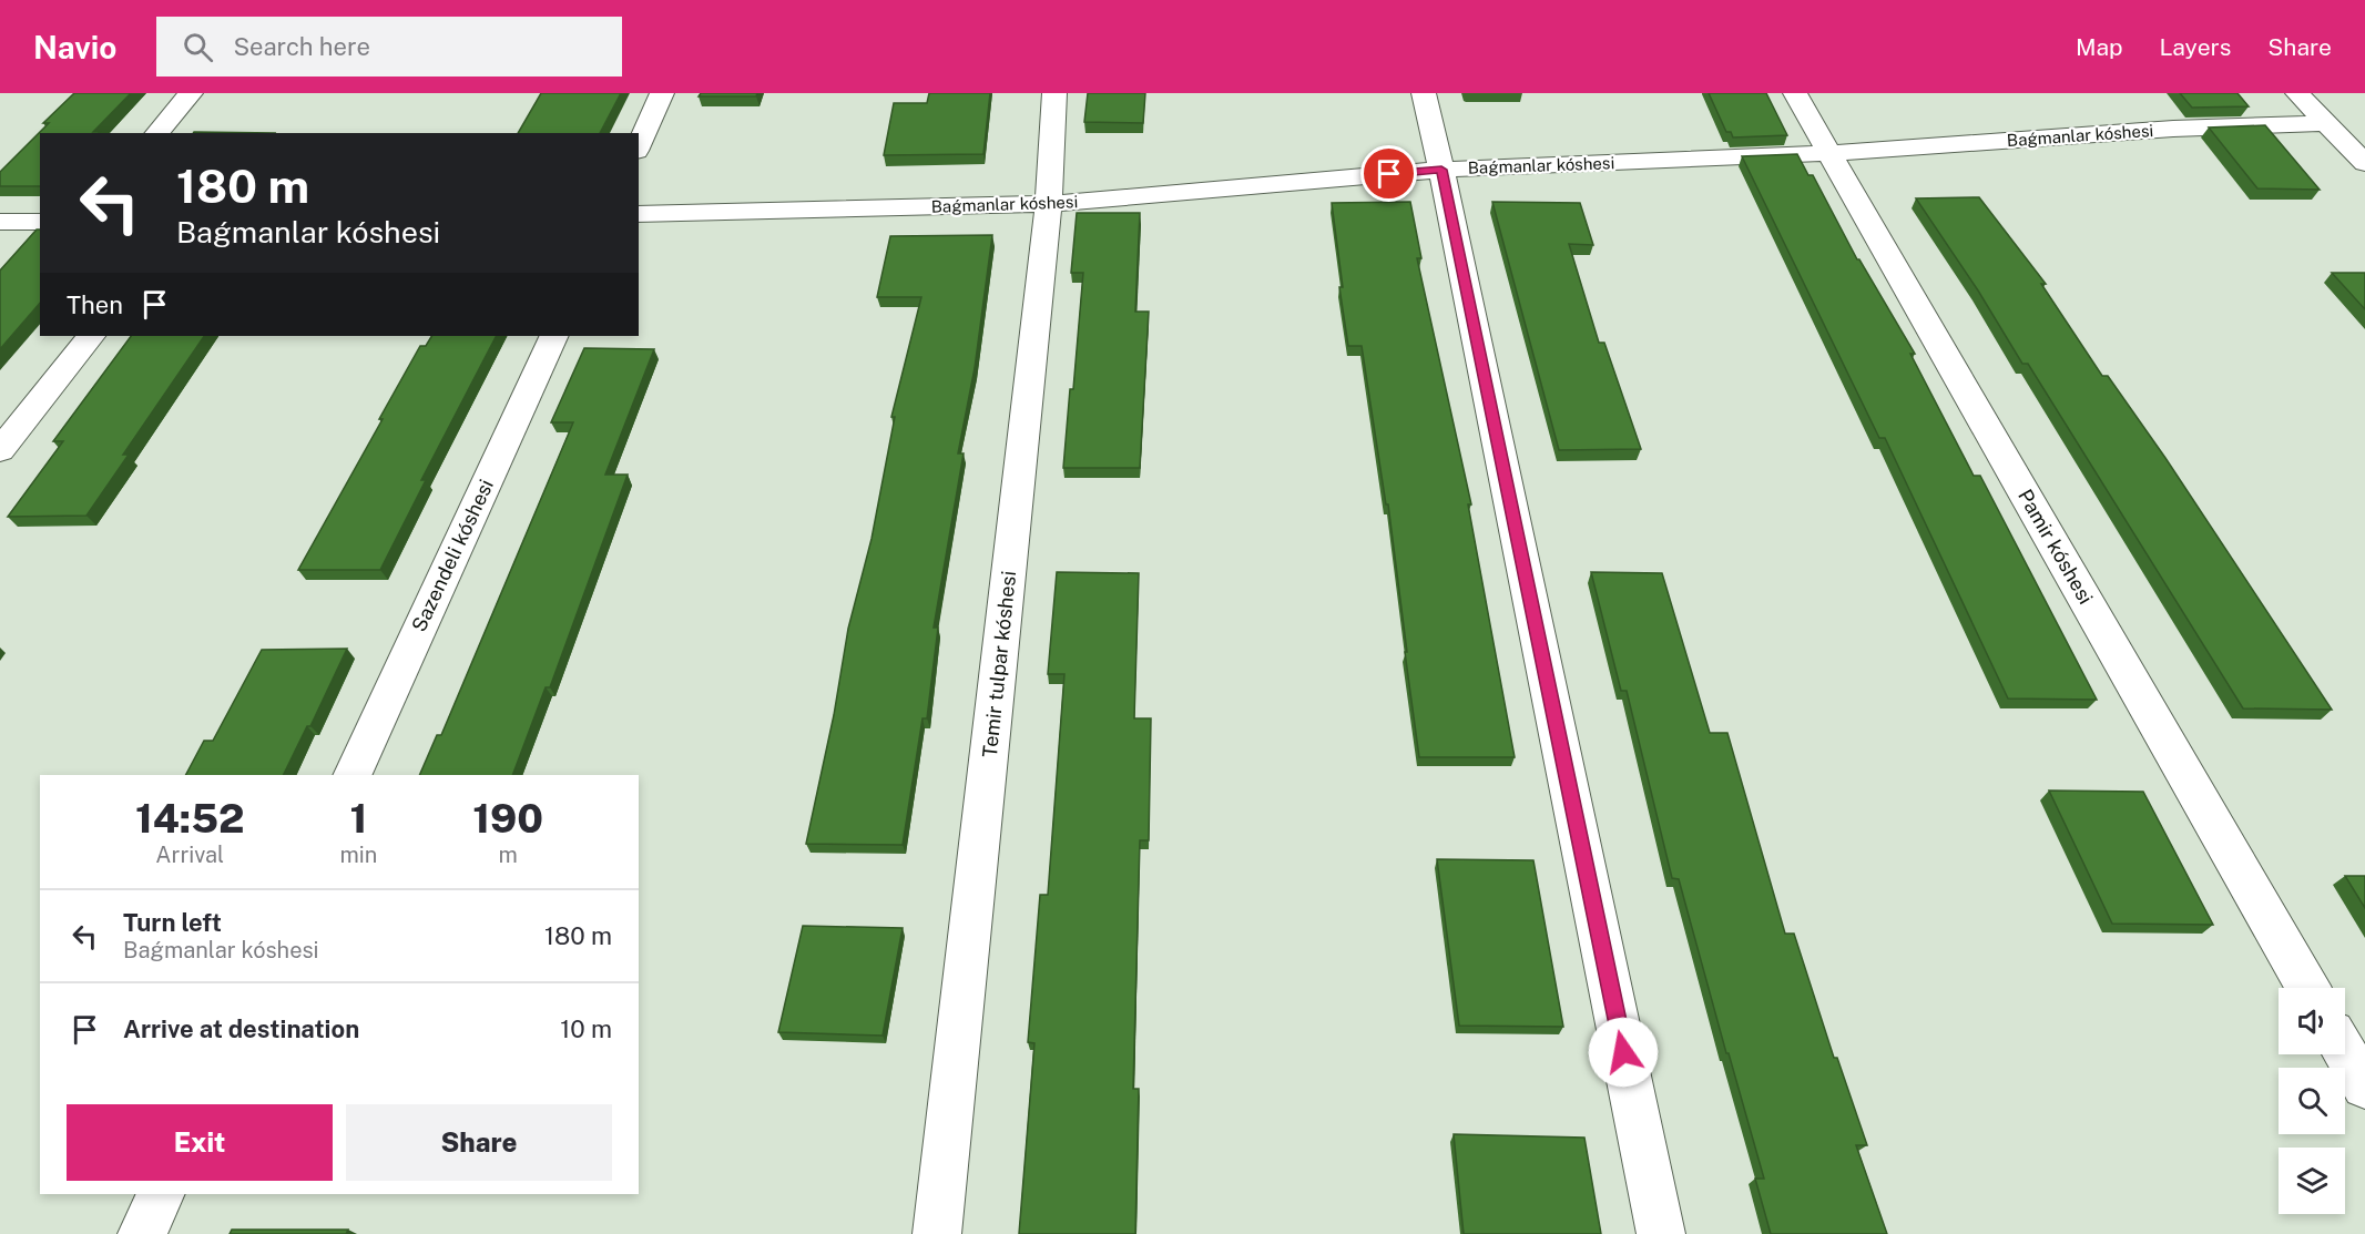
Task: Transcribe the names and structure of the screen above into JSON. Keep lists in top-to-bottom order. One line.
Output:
{"streets":{"street":["Baǵmanlar kóshesi","Pamir kóshesi","Sazendeli kóshesi","Temir tulpar kóshesi"]},"crossings":[["Baǵmanlar kóshesi","Pamir kóshesi"],["Baǵmanlar kóshesi","Temir tulpar kóshesi"]],"page":{"header":"Navio","search":"Search here","nav":["Map","Layers","Share"],"turn":["180 m","Baǵmanlar kóshesi"],"then":"Then","eta":["14:52","Arrival","1","min","190","m"],"list":[{"name":"Turn left","note":"Baǵmanlar kóshesi","value":"180 m"},{"name":"Arrive at destination","value":"10 m"}],"buttons":["Exit","Share"]}}
